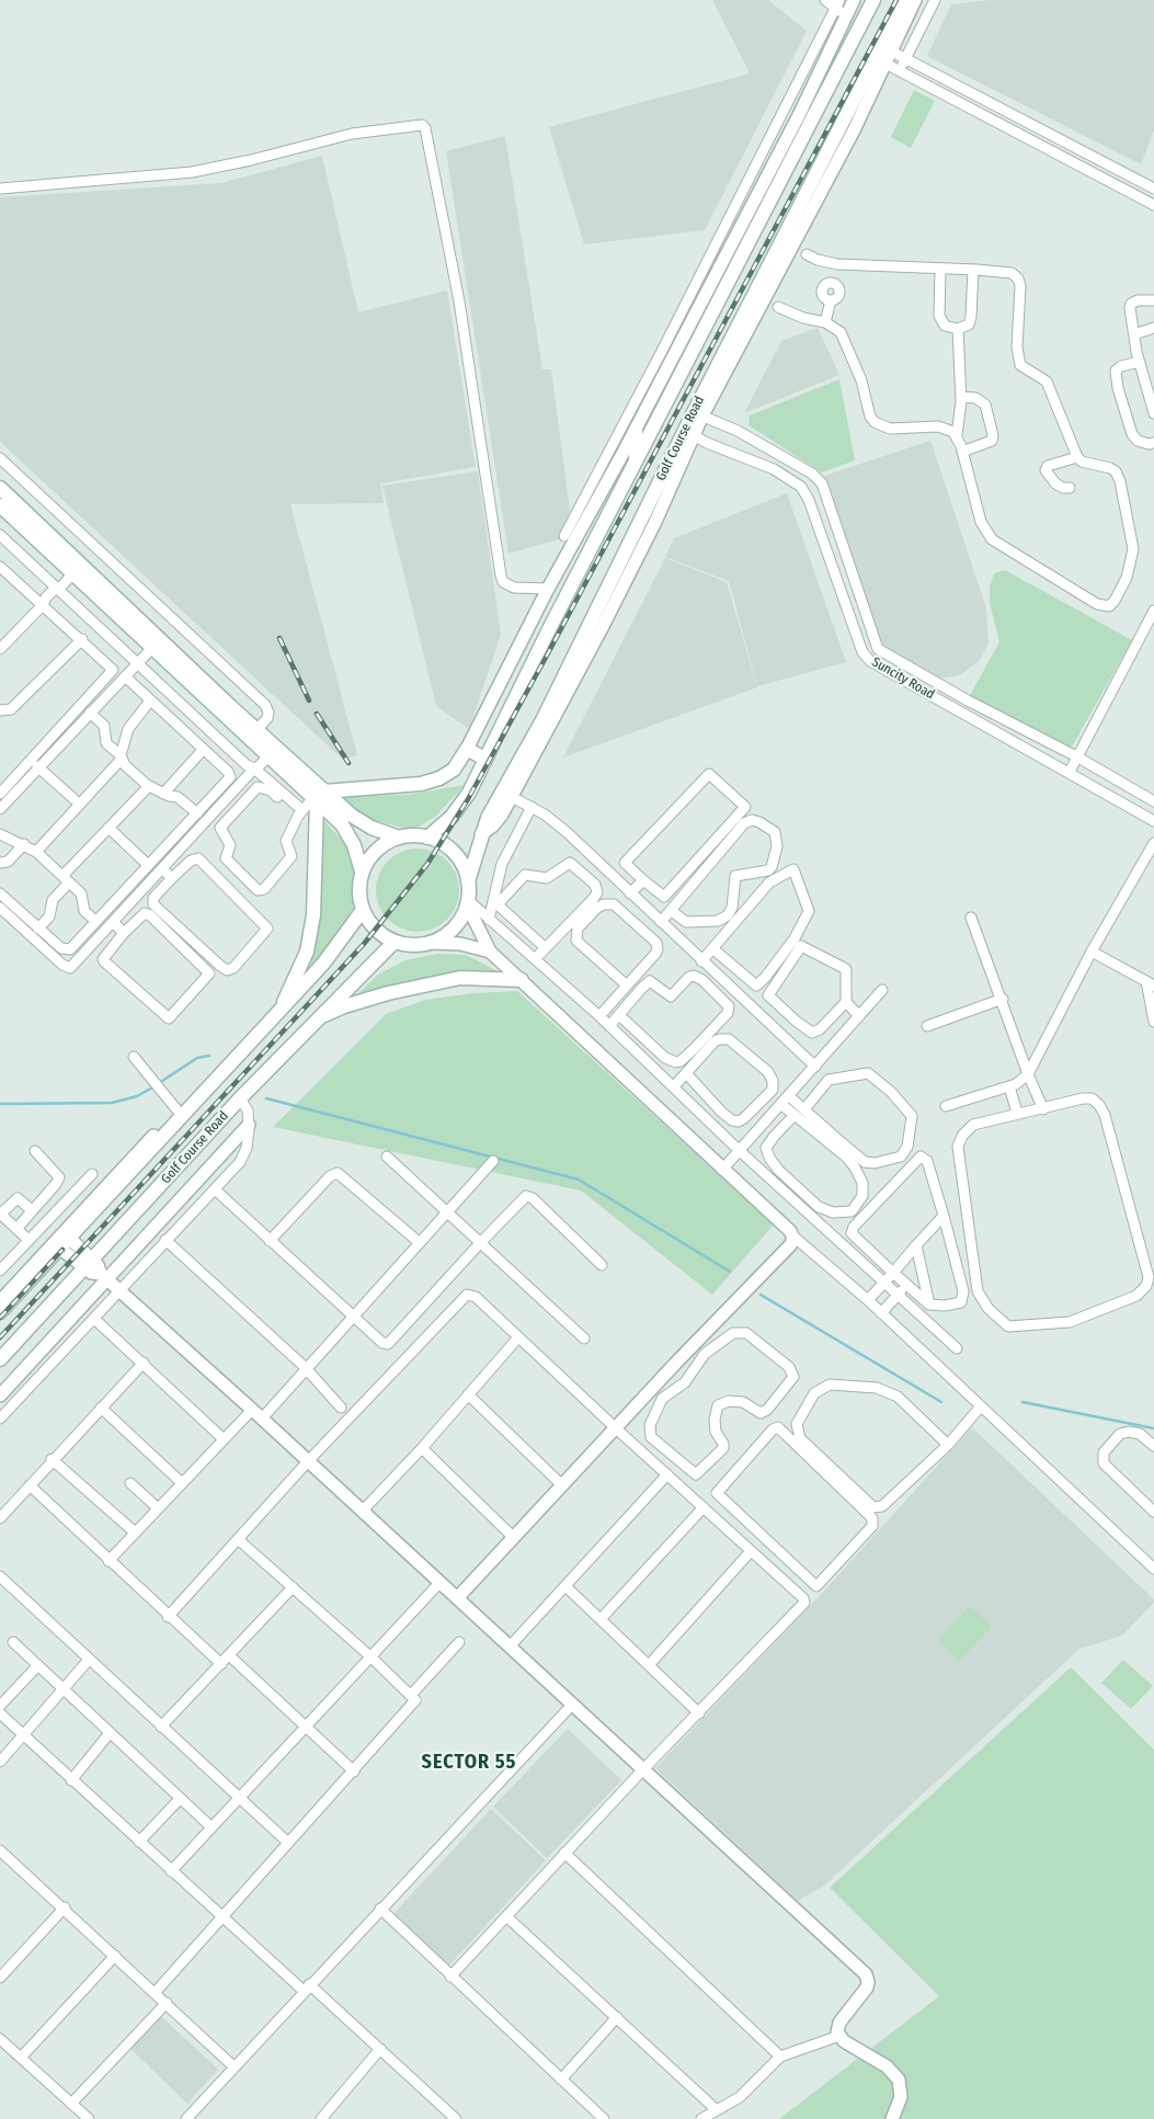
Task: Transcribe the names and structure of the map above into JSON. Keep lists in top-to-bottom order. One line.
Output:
{"streets":{"main road":["Golf Course Road"],"street":["Suncity Road"]},"crossings":[["Golf Course Road","Suncity Road"]],"districts":["SECTOR 55"]}
